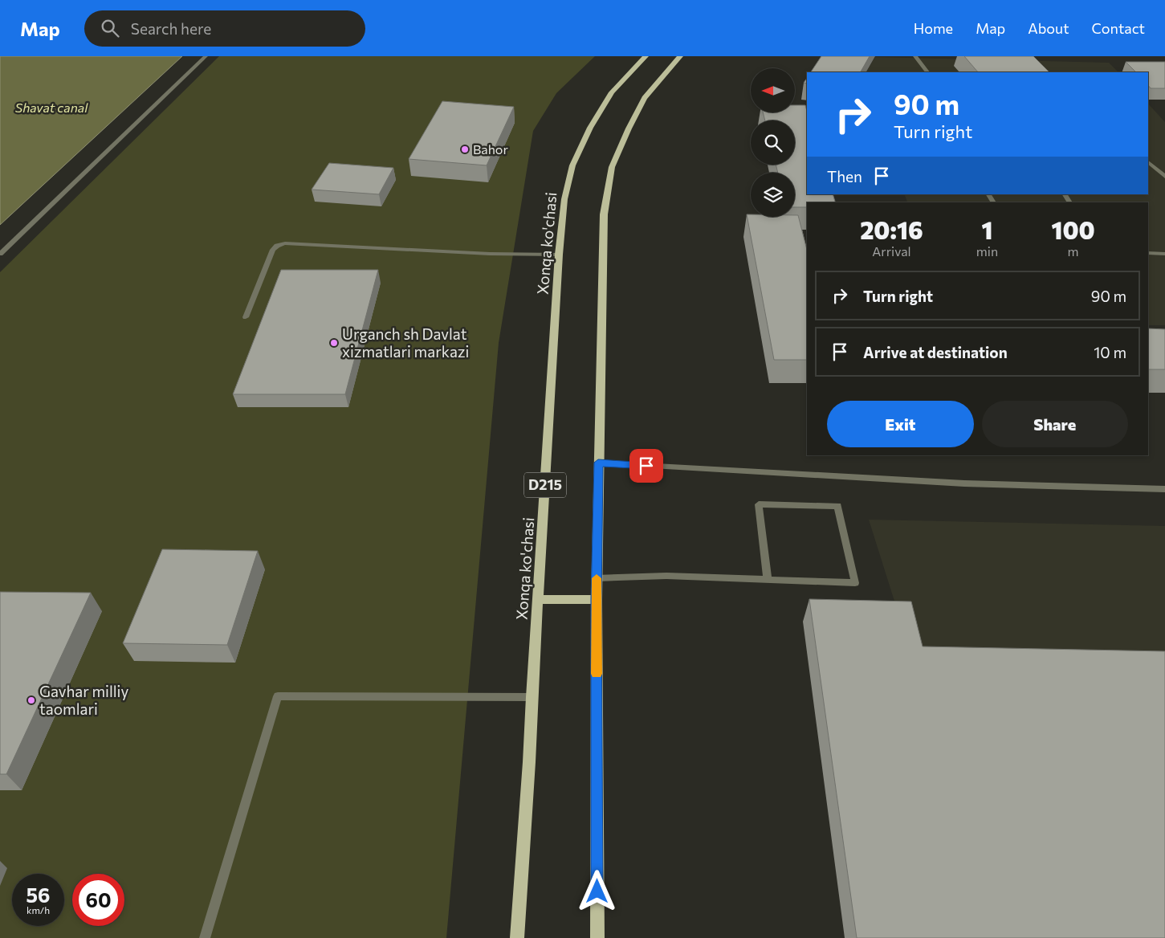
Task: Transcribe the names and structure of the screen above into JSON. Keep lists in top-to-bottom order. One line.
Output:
{"streets":{"main road":["Xonqa ko'chasi","D215"]},"water":["Shavat canal"],"places":["Bahor","Urganch sh Davlat xizmatlari markazi","Gavhar milliy taomlari"],"north":"left","page":{"header":"Map","search":"Search here","nav":["Home","Map","About","Contact"],"turn":["90 m","Turn right"],"then":"Then","eta":["20:16","Arrival","1","min","100","m"],"list":[{"name":"Turn right","value":"90 m"},{"name":"Arrive at destination","value":"10 m"}],"buttons":["Exit","Share"],"speed":"56 km/h","limit":"60"}}
